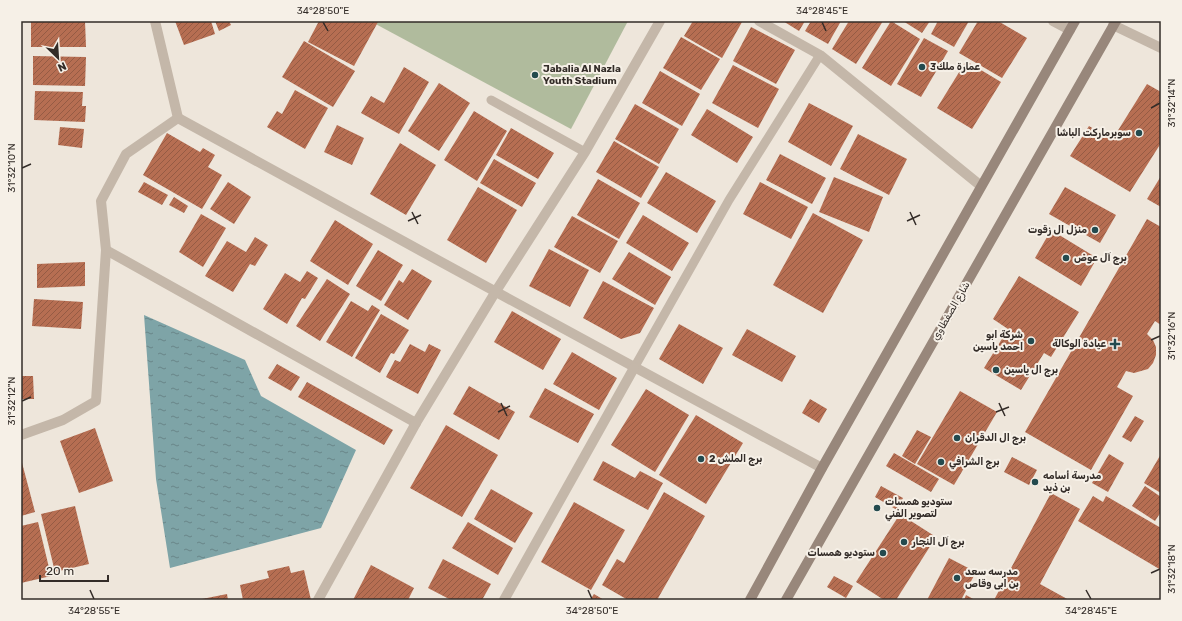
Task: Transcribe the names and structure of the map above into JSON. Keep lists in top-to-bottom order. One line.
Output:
{"streets":{"main road":["شارع الصفطاوي"]},"places":{"other":["عمارة ملك3","Jabalia Al Nazla Youth Stadium","سوبرماركت الباشا","منزل ال زقوت","برج آل عوض","شركة ابو احمد ياسين","برج ال ياسين","برج ال الدقران","برج الملش 2","برج الشرافي","مدرسة أسامه بن ذيد","ستوديو همسات لتصوير الفني","برج آل النجار","ستوديو همسات","مدرسه سعد بن ابى وقاص"],"health":["عيادة الوكالة"]},"scale_bar":"20 m","north":"bottom right","coordinates":["34°28'50\"E","34°28'45\"E","31°32'14\"N","31°32'10\"N","31°32'16\"N","31°32'12\"N","31°32'18\"N","34°28'55\"E"]}
